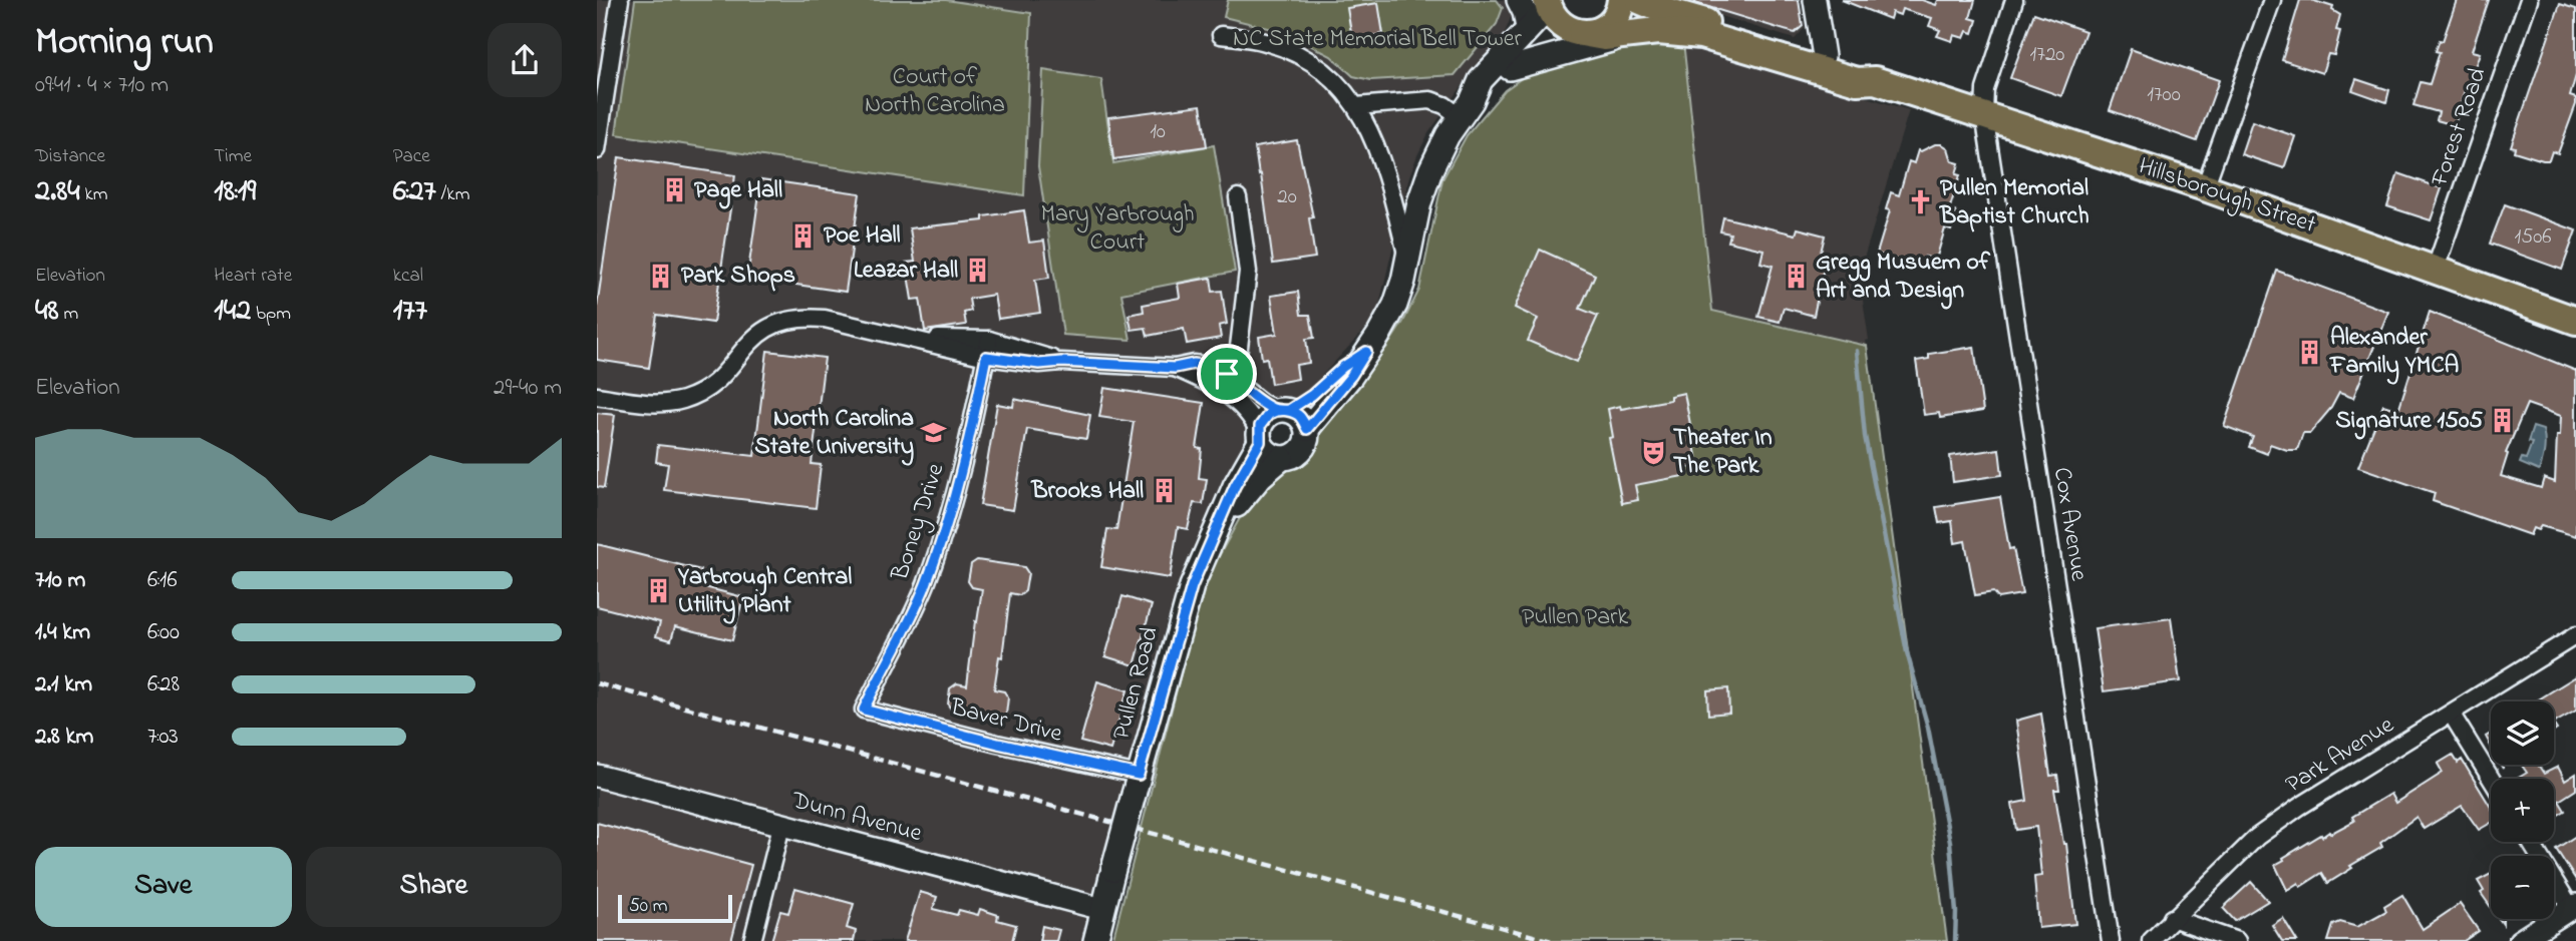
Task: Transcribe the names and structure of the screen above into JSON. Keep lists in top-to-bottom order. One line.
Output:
{"streets":{"main road":["Hillsborough Street","Pullen Road"],"street":["Forest Road","Boney Drive","Cox Avenue","Baver Drive","Park Avenue","Dunn Avenue"]},"crossings":[["Forest Road","Hillsborough Street"],["Hillsborough Street","Cox Avenue"],["Boney Drive","Baver Drive"],["Pullen Road","Baver Drive"],["Pullen Road","Dunn Avenue"]],"parks":["NC State Memorial Bell Tower","Court of North Carolina","Mary Yarbrough Court","Pullen Park"],"places":{"building":["Page Hall","Poe Hall","Leazar Hall","Park Shops","Gregg Musuem of Art and Design","Alexander Family YMCA","Signature 1505","Brooks Hall","Yarbrough Central Utility Plant"],"church":["Pullen Memorial Baptist Church"],"school or university":["North Carolina State University"],"theatre":["Theater In The Park"]},"house_numbers":["1720","1700","10","20","1506"],"scale_bar":"50 m","page":{"heading":["Morning run","09:41 · 4 × 710 m"],"stats":[["Distance","2.84 km"],["Time","18:19"],["Pace","6:27 /km"],["Elevation","48 m"],["Heart rate","142 bpm"],["kcal","177"]],"chart":["Elevation","29–40 m"],"list":[{"name":"710 m","note":"6:16"},{"name":"1.4 km","note":"6:00"},{"name":"2.1 km","note":"6:28"},{"name":"2.8 km","note":"7:03"}],"map_buttons":["+","−"],"buttons":["Save","Share"],"scale":"50 m"}}
